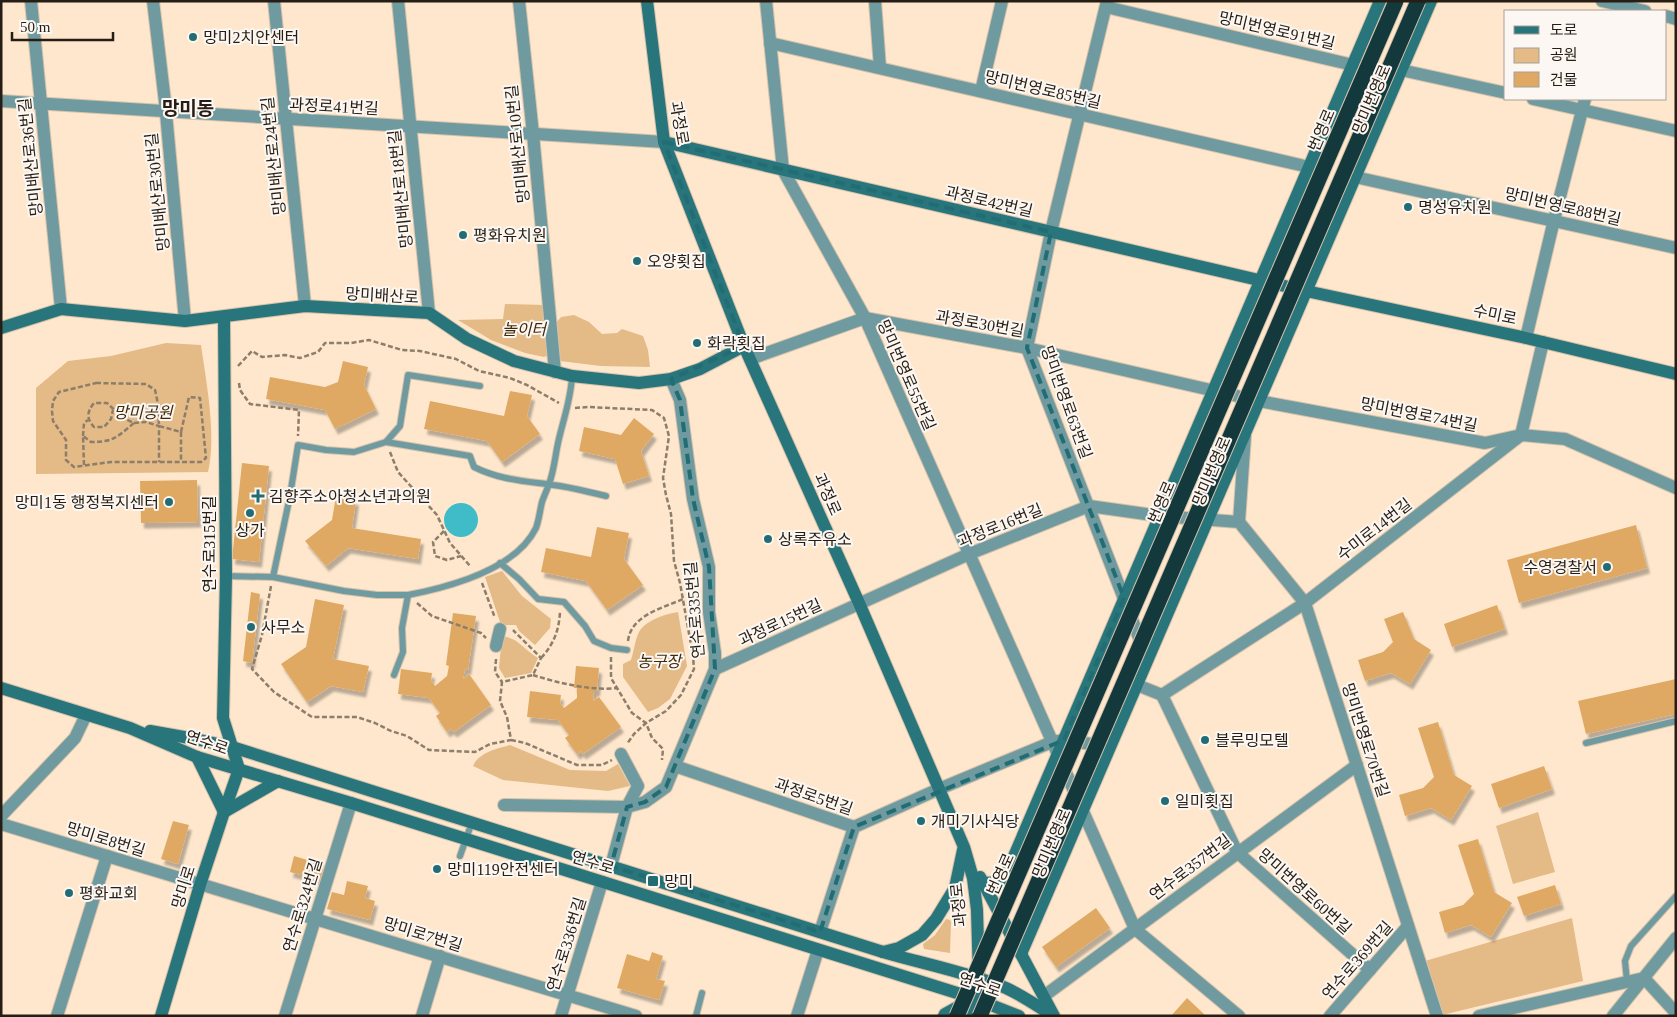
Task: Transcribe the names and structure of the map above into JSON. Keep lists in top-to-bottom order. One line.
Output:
{"streets":{"highway":["번영로"],"street":["망미번영로91번길","망미번영로85번길","망미번영로","과정로41번길","과정로","망미배산로10번길","망미배산로24번길","망미배산로36번길","망미배산로18번길","망미배산로30번길","과정로42번길","망미번영로88번길","망미배산로","수미로","과정로30번길","망미번영로55번길","망미번영로63번길","망미번영로74번길","과정로16번길","수미로14번길","연수로315번길","연수로335번길","과정로15번길","망미번영로70번길","연수로","과정로5번길","망미로8번길","연수로357번길","망미로","망미번영로60번길","연수로324번길","망미로7번길","연수로336번길","연수로369번길"]},"crossings":[["망미번영로91번길","망미번영로"],["망미번영로91번길","망미번영로63번길"],["망미번영로85번길","망미번영로"],["망미번영로85번길","망미번영로55번길"],["망미번영로85번길","망미번영로63번길"],["망미번영로","과정로42번길"],["망미번영로","망미번영로88번길"],["망미번영로","수미로"],["망미번영로","과정로30번길"],["망미번영로","망미번영로55번길"],["망미번영로","망미번영로63번길"],["망미번영로","망미번영로74번길"],["망미번영로","과정로16번길"],["망미번영로","과정로5번길"],["과정로41번길","과정로"],["과정로41번길","망미배산로10번길"],["과정로41번길","망미배산로24번길"],["과정로41번길","망미배산로36번길"],["과정로41번길","망미배산로18번길"],["과정로41번길","망미배산로30번길"],["과정로41번길","과정로42번길"],["과정로","과정로42번길"],["과정로","망미배산로"],["과정로","과정로16번길"],["과정로","과정로15번길"],["과정로","연수로"],["과정로","과정로5번길"],["망미배산로10번길","망미배산로"],["망미배산로24번길","망미배산로"],["망미배산로36번길","망미배산로"],["망미배산로18번길","망미배산로"],["망미배산로30번길","망미배산로"],["과정로42번길","수미로"],["과정로42번길","망미번영로55번길"],["과정로42번길","망미번영로63번길"],["망미배산로","연수로315번길"],["망미배산로","연수로335번길"],["과정로30번길","망미번영로55번길"],["과정로30번길","망미번영로63번길"],["과정로30번길","망미번영로74번길"],["망미번영로55번길","과정로16번길"],["망미번영로55번길","과정로5번길"],["망미번영로55번길","연수로357번길"],["망미번영로63번길","과정로16번길"],["망미번영로74번길","수미로14번길"],["과정로16번길","과정로15번길"],["수미로14번길","망미번영로70번길"],["수미로14번길","망미번영로60번길"],["연수로315번길","연수로"],["연수로315번길","망미로"],["연수로335번길","과정로15번길"],["연수로335번길","과정로5번길"],["망미번영로70번길","연수로357번길"],["망미번영로70번길","연수로369번길"],["연수로","망미로"],["연수로","연수로324번길"],["연수로","연수로336번길"],["망미로8번길","망미로"],["망미로8번길","망미로7번길"],["연수로357번길","망미번영로60번길"],["망미로","망미로7번길"],["망미번영로60번길","연수로369번길"],["연수로324번길","망미로7번길"],["망미로7번길","연수로336번길"]],"districts":["망미동"],"parks":["놀이터","망미공원","농구장"],"places":{"other":["망미2치안센터","명성유치원","평화유치원","오양횟집","화락횟집","망미1동 행정복지센터","상가","상록주유소","수영경찰서","사무소","블루밍모텔","일미횟집","개미기사식당","망미119안전센터","평화교회"],"health":["김향주소아청소년과의원"],"transit":["망미"]},"legend":["도로","공원","건물"],"scale_bar":"50 m"}
